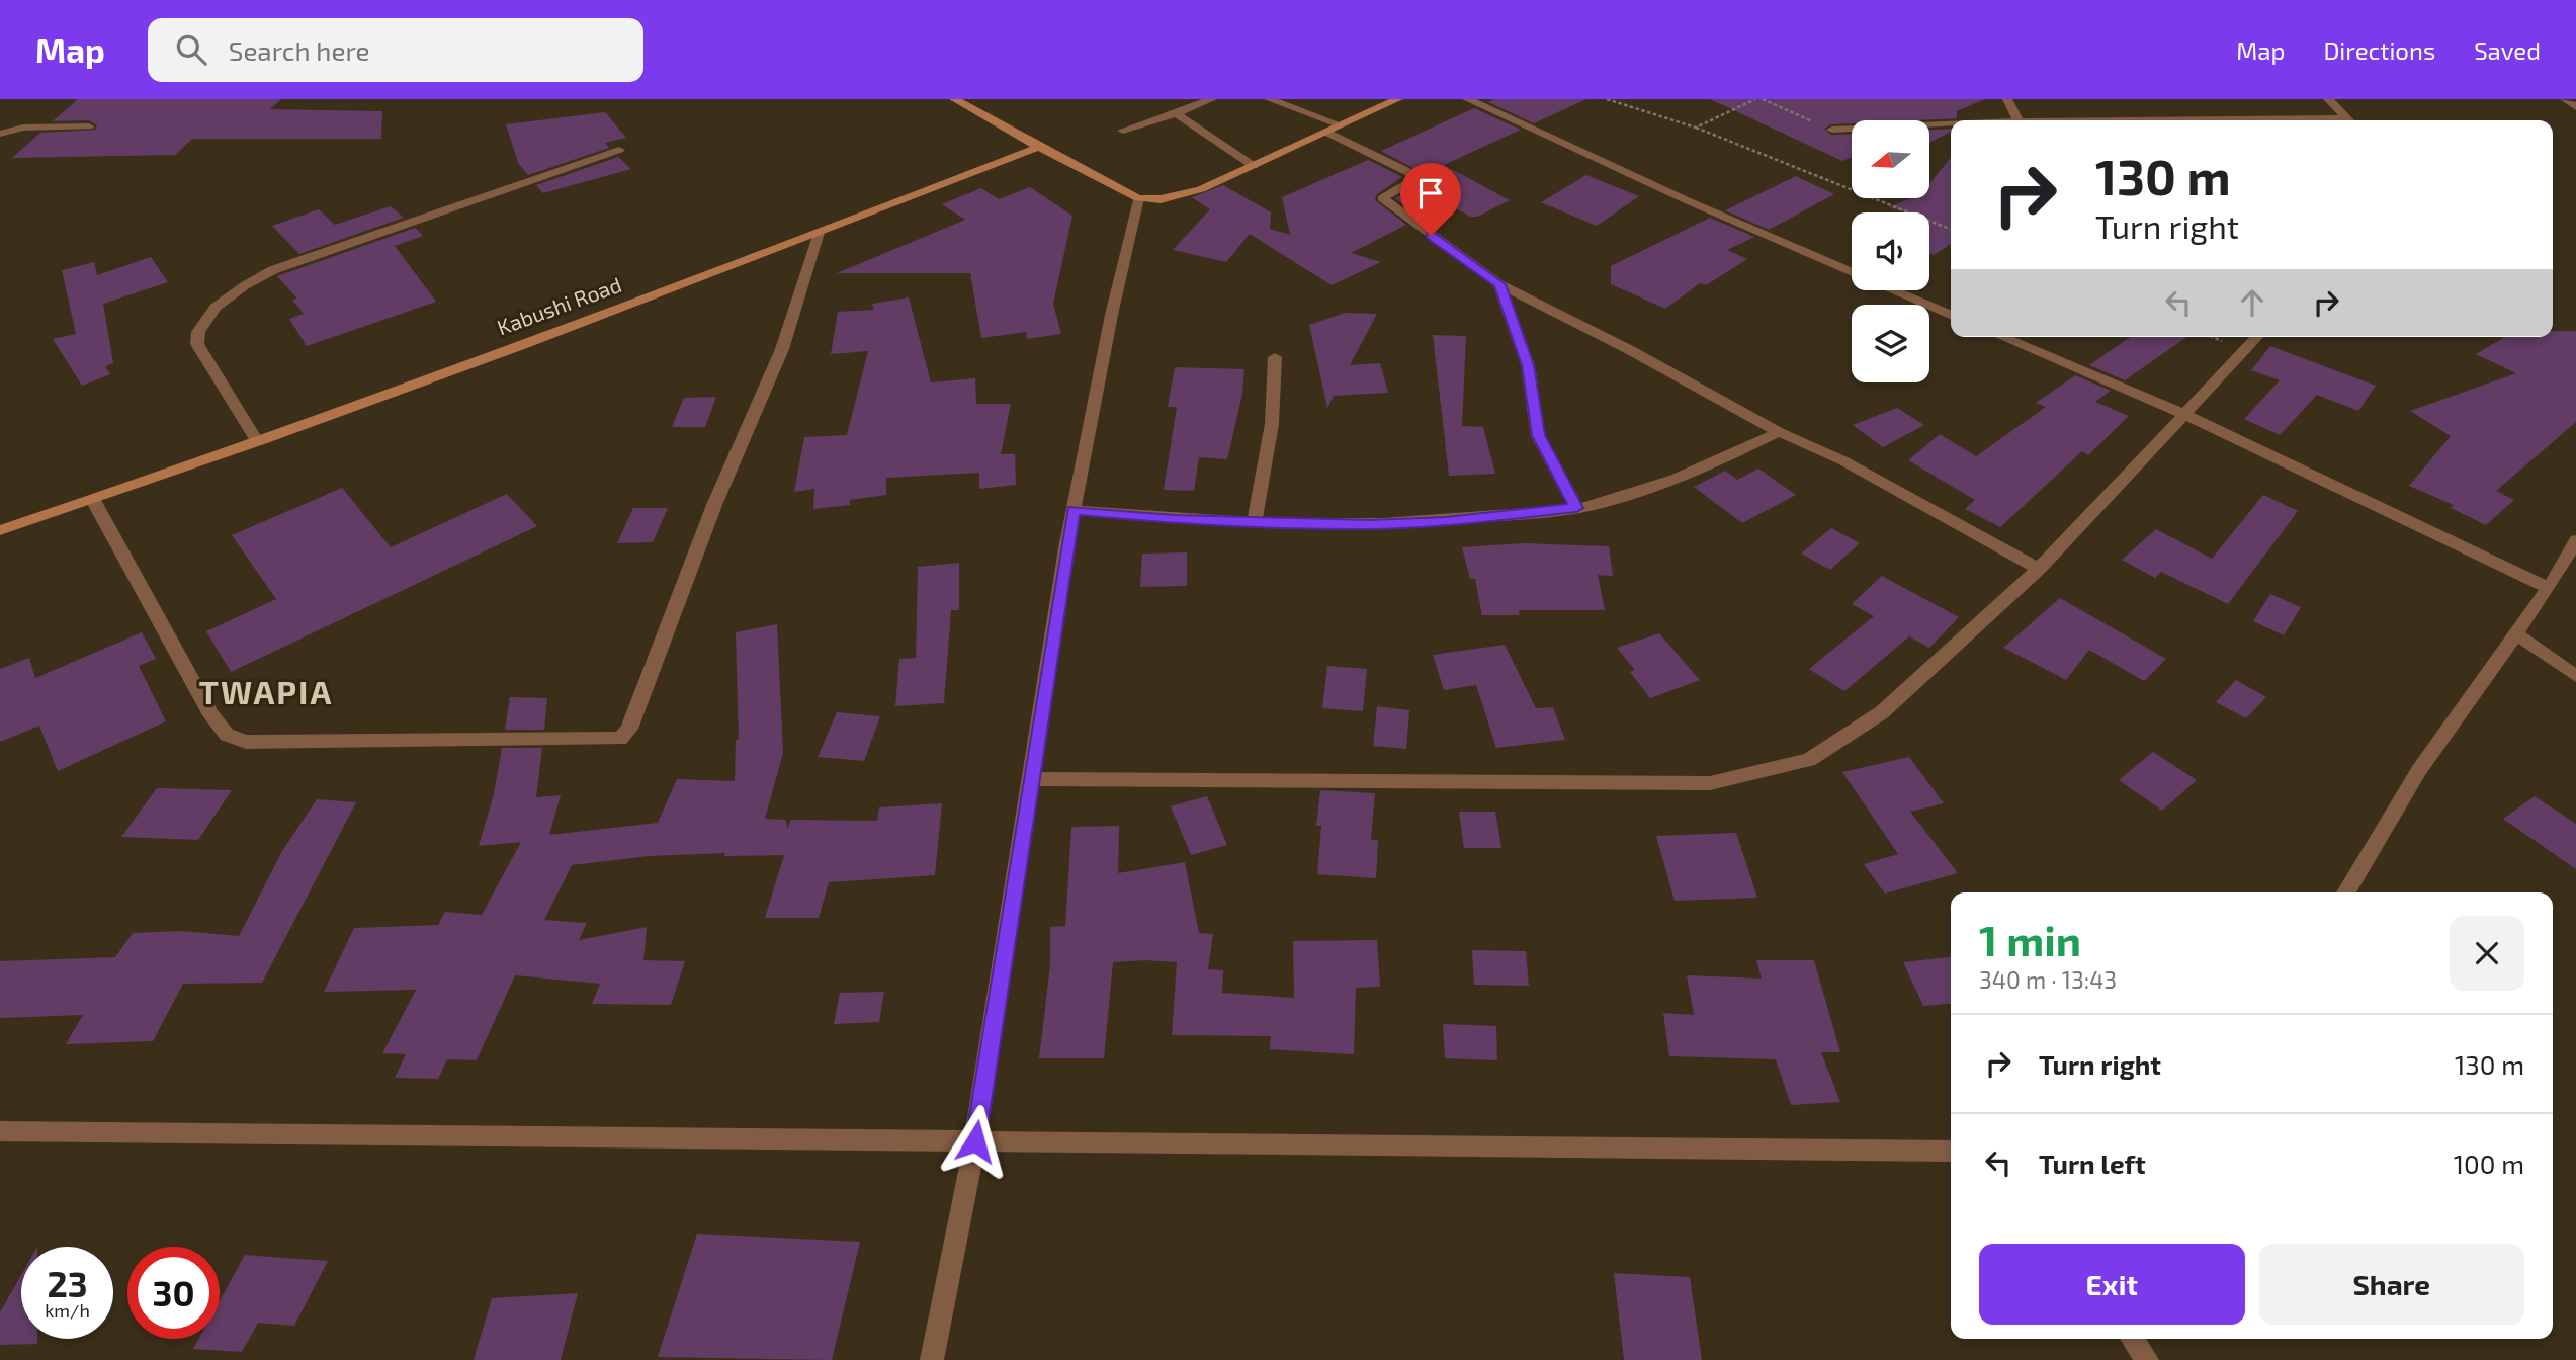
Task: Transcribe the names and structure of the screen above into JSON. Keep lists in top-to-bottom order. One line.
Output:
{"streets":{"main road":["Kabushi Road"]},"districts":["TWAPIA"],"north":"left","page":{"header":"Map","search":"Search here","nav":["Map","Directions","Saved"],"turn":["130 m","Turn right"],"heading":["1 min","340 m · 13:43"],"list":[{"name":"Turn right","value":"130 m"},{"name":"Turn left","value":"100 m"}],"buttons":["Exit","Share"],"speed":"23 km/h","limit":"30"}}
